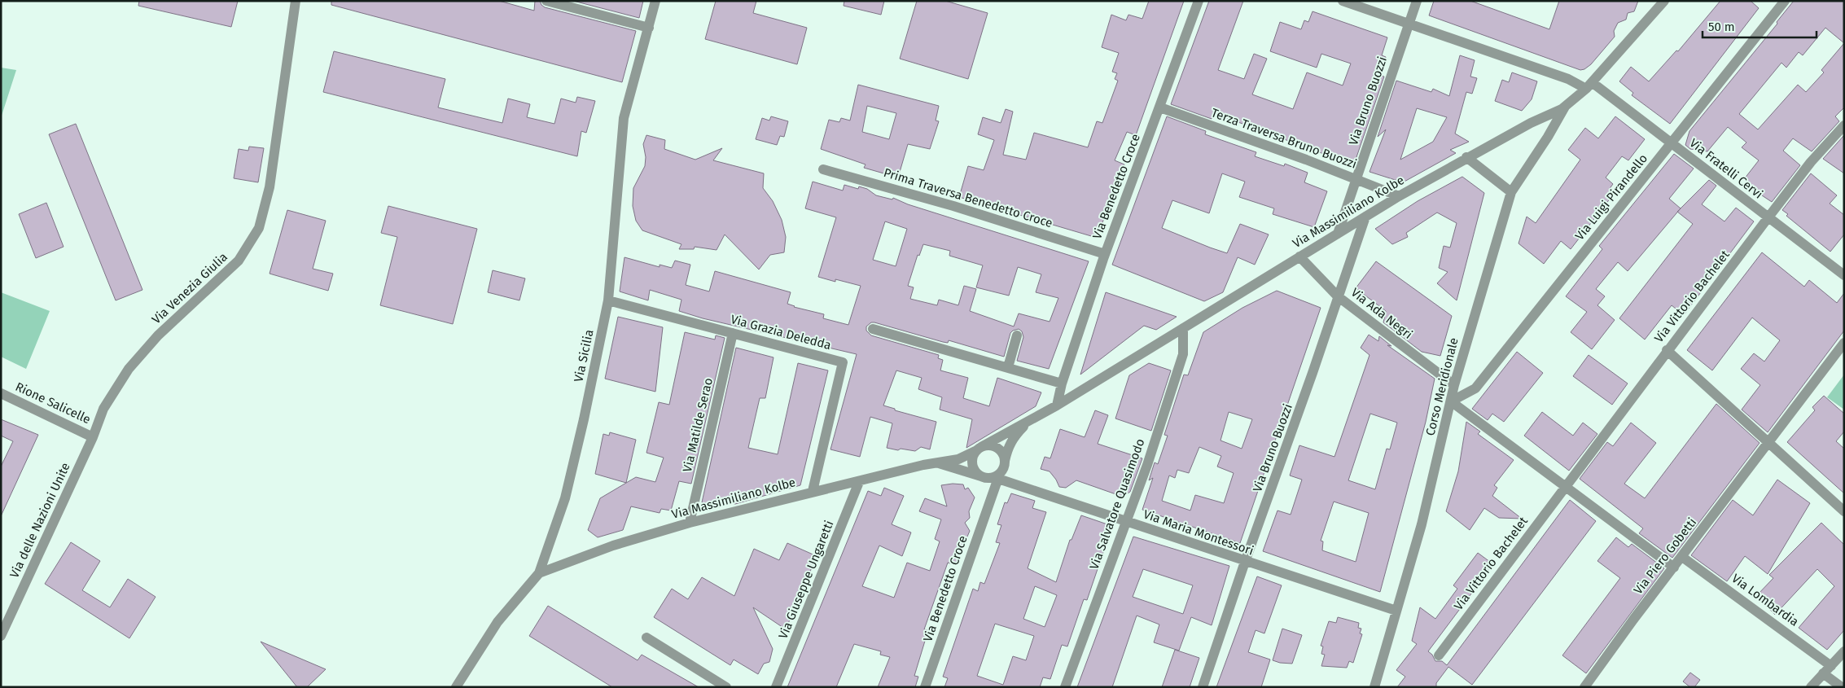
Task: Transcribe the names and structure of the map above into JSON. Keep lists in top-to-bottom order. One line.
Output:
{"streets":{"street":["Via Bruno Buozzi","Terza Traversa Bruno Buozzi","Via Fratelli Cervi","Via Benedetto Croce","Via Luigi Pirandello","Prima Traversa Benedetto Croce","Via Massimiliano Kolbe","Via Venezia Giulia","Via Vittorio Bachelet","Via Ada Negri","Via Grazia Deledda","Via Sicilia","Corso Meridionale","Rione Salicelle","Via Matilde Serao","Via Salvatore Quasimodo","Via delle Nazioni Unite","Via Maria Montessori","Via Piero Gobetti","Via Giuseppe Ungaretti","Via Lombardia"]},"crossings":[["Via Bruno Buozzi","Terza Traversa Bruno Buozzi"],["Via Bruno Buozzi","Via Fratelli Cervi"],["Via Bruno Buozzi","Via Massimiliano Kolbe"],["Via Bruno Buozzi","Via Ada Negri"],["Via Bruno Buozzi","Via Maria Montessori"],["Terza Traversa Bruno Buozzi","Via Benedetto Croce"],["Terza Traversa Bruno Buozzi","Via Massimiliano Kolbe"],["Via Fratelli Cervi","Via Luigi Pirandello"],["Via Fratelli Cervi","Via Massimiliano Kolbe"],["Via Fratelli Cervi","Via Vittorio Bachelet"],["Via Benedetto Croce","Prima Traversa Benedetto Croce"],["Via Benedetto Croce","Via Massimiliano Kolbe"],["Via Benedetto Croce","Via Maria Montessori"],["Via Luigi Pirandello","Corso Meridionale"],["Via Massimiliano Kolbe","Via Ada Negri"],["Via Massimiliano Kolbe","Via Grazia Deledda"],["Via Massimiliano Kolbe","Via Sicilia"],["Via Massimiliano Kolbe","Corso Meridionale"],["Via Massimiliano Kolbe","Via Matilde Serao"],["Via Massimiliano Kolbe","Via Salvatore Quasimodo"],["Via Massimiliano Kolbe","Via Maria Montessori"],["Via Massimiliano Kolbe","Via Giuseppe Ungaretti"],["Via Venezia Giulia","Rione Salicelle"],["Via Venezia Giulia","Via delle Nazioni Unite"],["Via Ada Negri","Corso Meridionale"],["Via Grazia Deledda","Via Sicilia"],["Via Grazia Deledda","Via Matilde Serao"],["Corso Meridionale","Via Maria Montessori"],["Rione Salicelle","Via delle Nazioni Unite"],["Via Salvatore Quasimodo","Via Maria Montessori"],["Via Piero Gobetti","Via Lombardia"]],"scale_bar":"50 m"}
